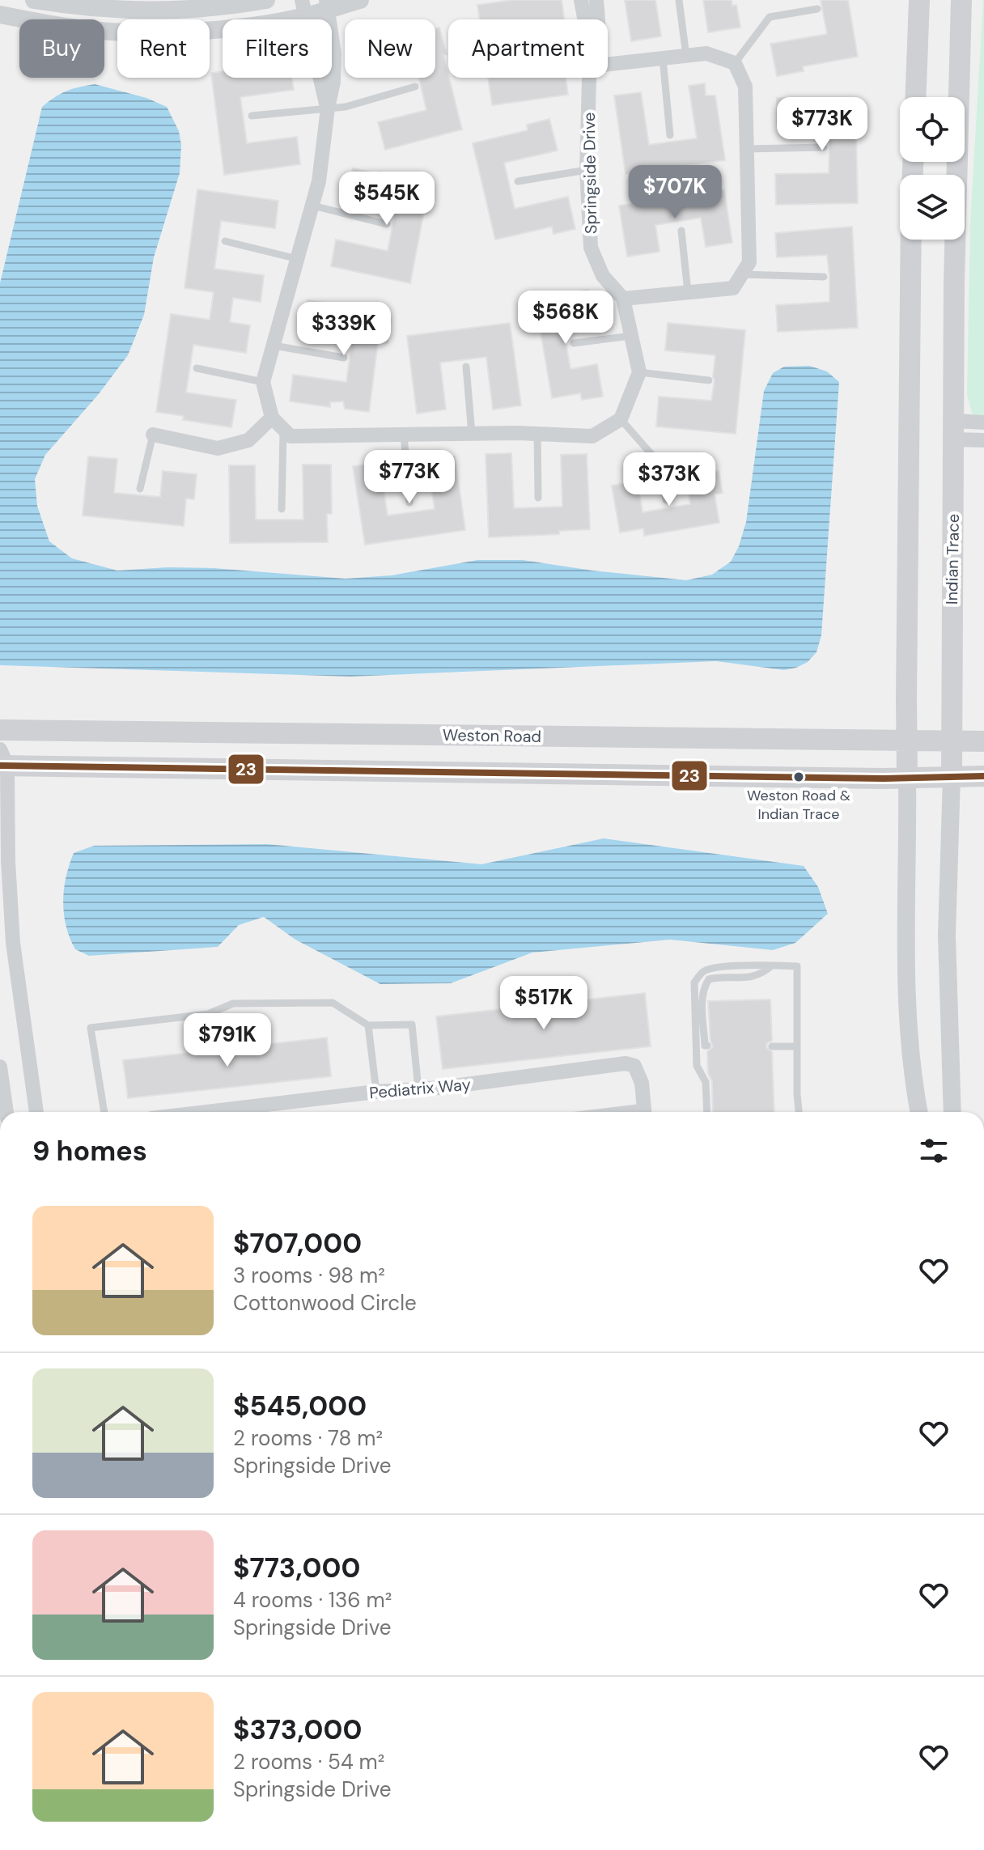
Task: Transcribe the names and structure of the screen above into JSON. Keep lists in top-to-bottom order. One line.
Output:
{"streets":{"main road":["Indian Trace","Weston Road"],"street":["Springside Drive","Pediatrix Way"]},"crossings":[["Indian Trace","Weston Road"]],"places":["Weston Road & Indian Trace"],"lines":["transit line 23"],"page":{"chip":["Buy","Rent","Filters","New","Apartment"],"price":["$773K","$707K","$545K","$568K","$339K","$773K","$373K","$517K","$791K"],"heading":"9 homes","list":[{"name":"$707,000","note":"3 rooms · 98 m² · Cottonwood Circle"},{"name":"$545,000","note":"2 rooms · 78 m² · Springside Drive"},{"name":"$773,000","note":"4 rooms · 136 m² · Springside Drive"},{"name":"$373,000","note":"2 rooms · 54 m² · Springside Drive"}]}}
